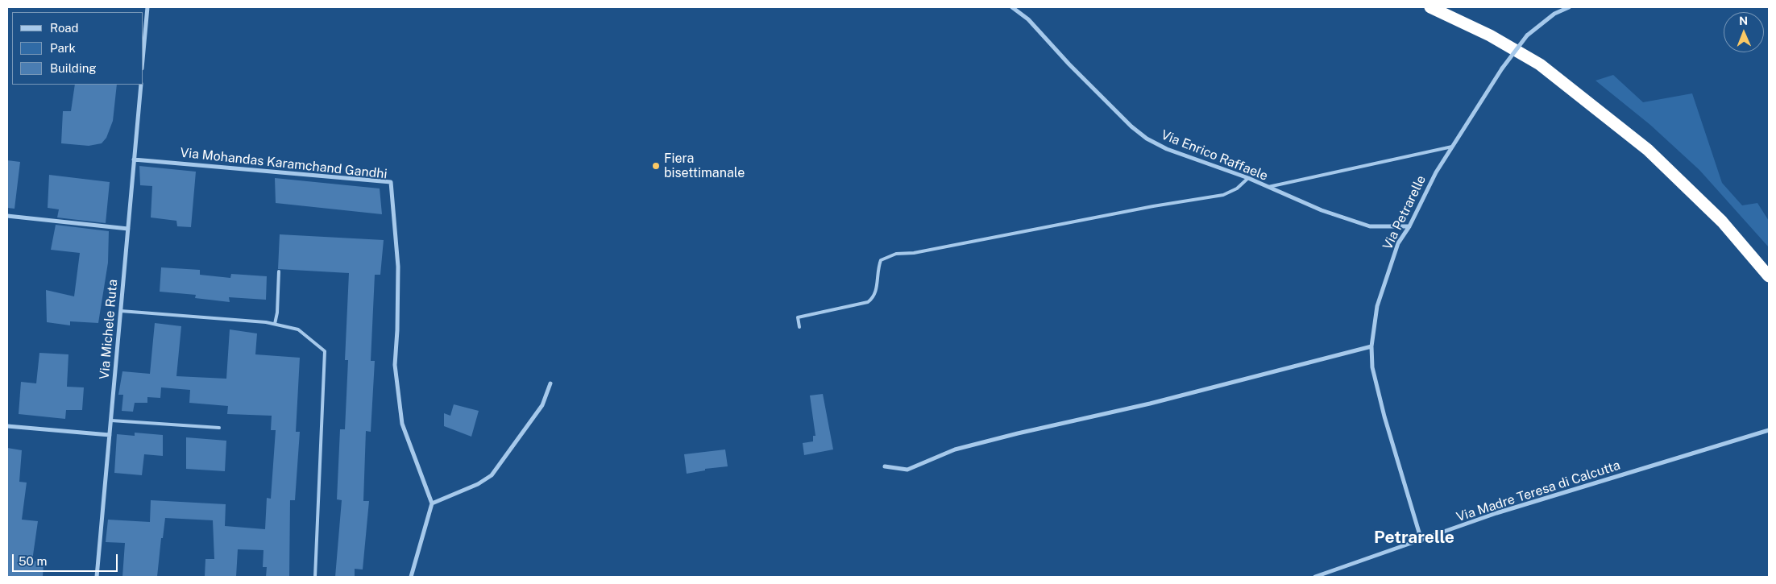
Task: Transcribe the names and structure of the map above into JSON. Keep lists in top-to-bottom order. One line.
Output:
{"streets":{"street":["Via Enrico Raffaele","Via Mohandas Karamchand Gandhi","Via Petrarelle","Via Michele Ruta","Via Madre Teresa di Calcutta"]},"crossings":[["Via Enrico Raffaele","Via Petrarelle"],["Via Mohandas Karamchand Gandhi","Via Michele Ruta"],["Via Petrarelle","Via Madre Teresa di Calcutta"]],"districts":["Petrarelle"],"places":["Fiera bisettimanale"],"legend":["Road","Park","Building"],"scale_bar":"50 m","north":"top"}
